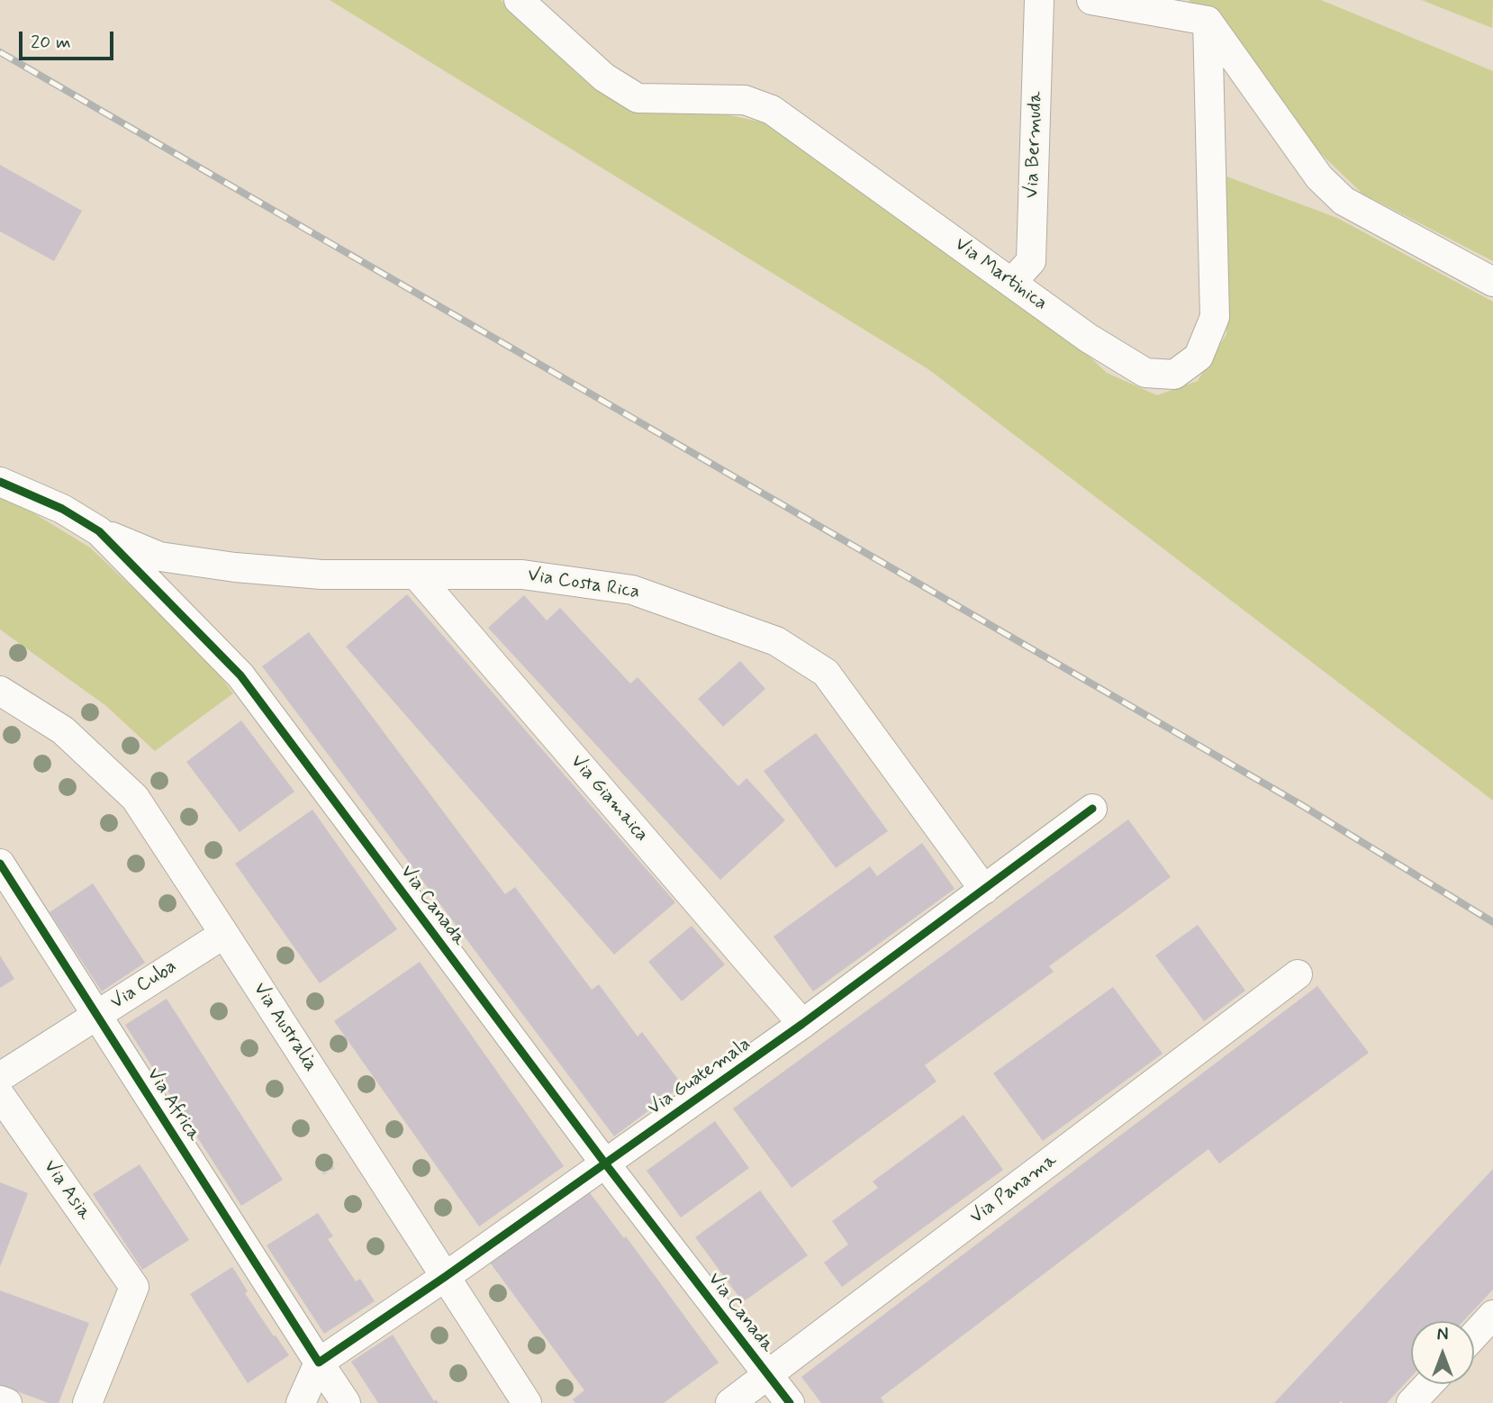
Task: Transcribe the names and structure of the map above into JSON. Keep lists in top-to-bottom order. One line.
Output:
{"streets":{"street":["Via Bermuda","Via Martinica","Via Costa Rica","Via Giamaica","Via Canada","Via Cuba","Via Australia","Via Guatemala","Via Africa","Via Panama","Via Asia"]},"crossings":[["Via Bermuda","Via Martinica"],["Via Costa Rica","Via Giamaica"],["Via Costa Rica","Via Canada"],["Via Costa Rica","Via Guatemala"],["Via Giamaica","Via Guatemala"],["Via Canada","Via Guatemala"],["Via Canada","Via Panama"],["Via Cuba","Via Australia"],["Via Cuba","Via Africa"],["Via Australia","Via Guatemala"],["Via Guatemala","Via Africa"]],"scale_bar":"20 m","north":"top"}
